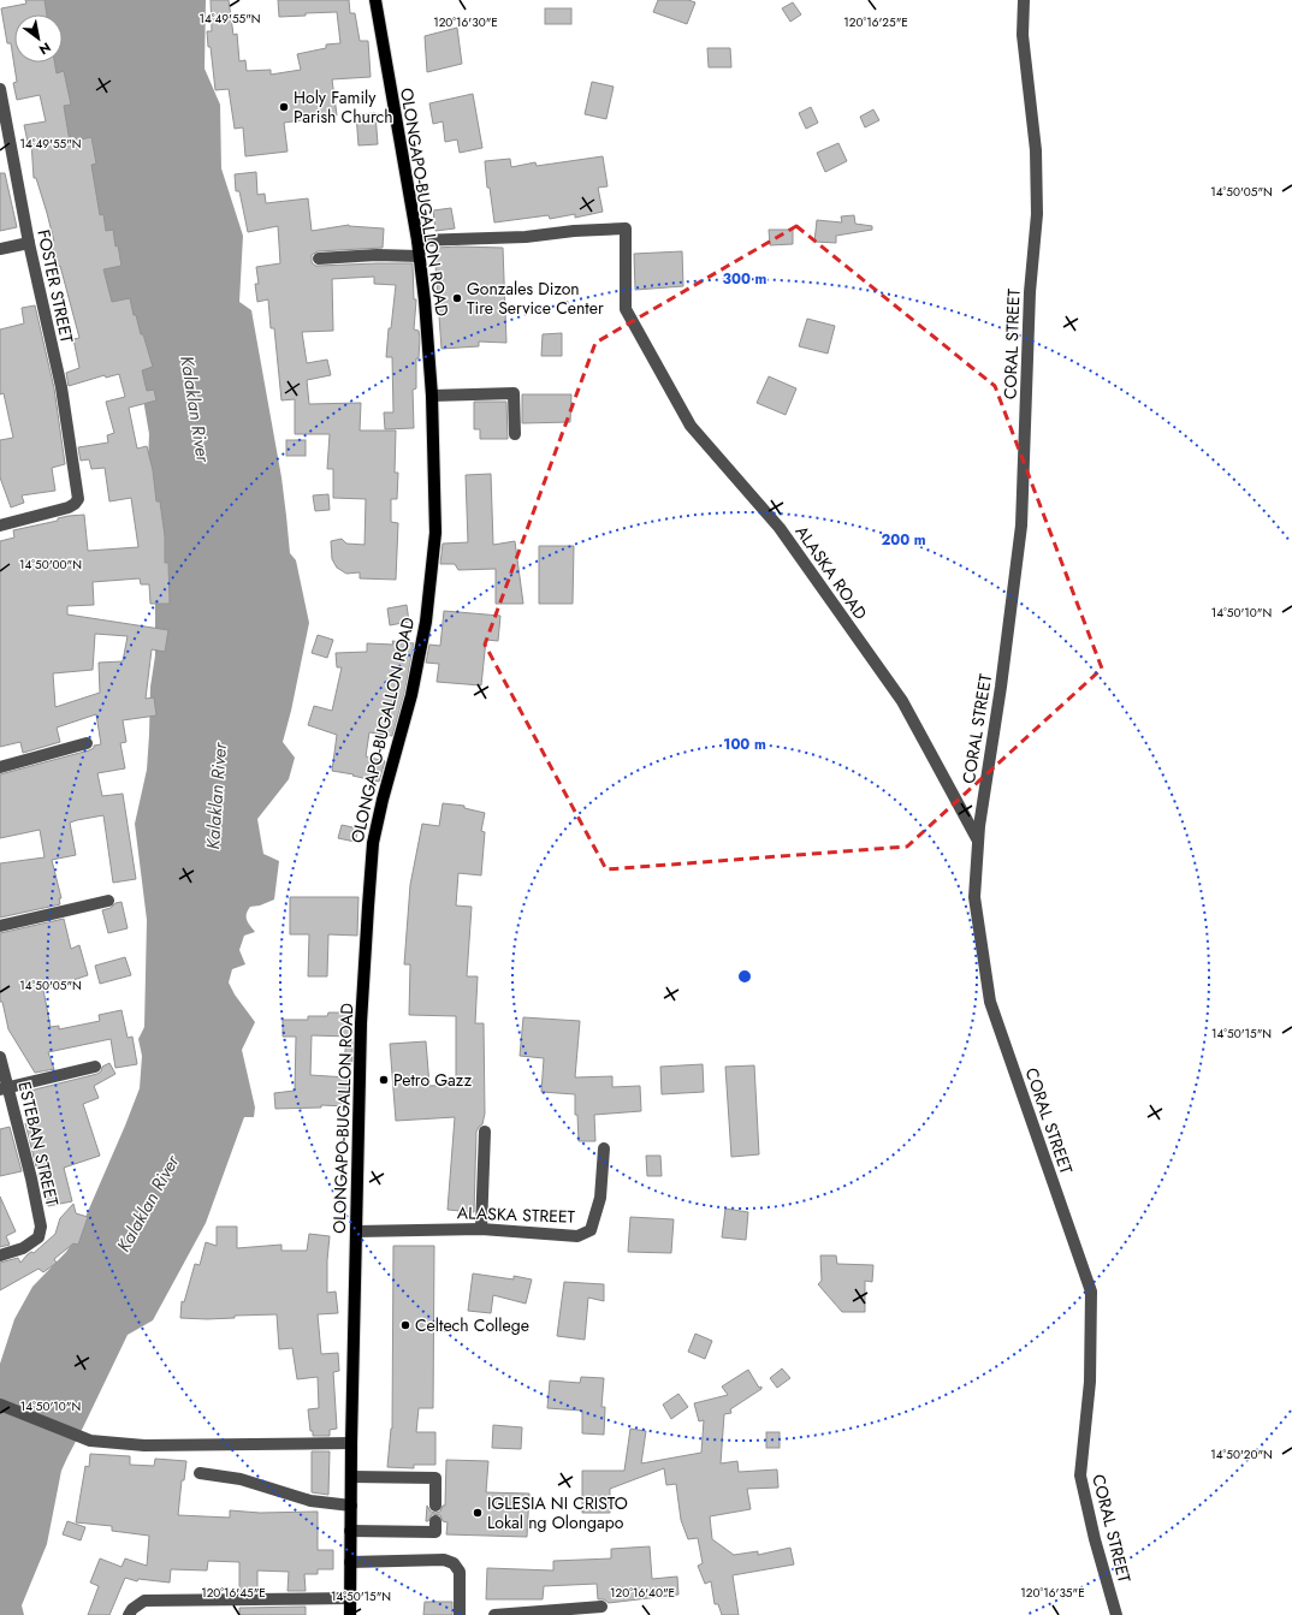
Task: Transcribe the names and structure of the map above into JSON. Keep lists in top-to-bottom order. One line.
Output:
{"streets":{"main road":["OLONGAPO-BUGALLON ROAD"],"street":["FOSTER STREET","CORAL STREET","ALASKA ROAD","ESTEBAN STREET","ALASKA STREET"]},"crossings":[["OLONGAPO-BUGALLON ROAD","ALASKA ROAD"],["OLONGAPO-BUGALLON ROAD","ALASKA STREET"],["CORAL STREET","ALASKA ROAD"]],"water":["Kalaklan River"],"places":["Holy Family Parish Church","Gonzales Dizon Tire Service Center","Petro Gazz","Celtech College","IGLESIA NI CRISTO Lokal ng Olongapo"],"north":"bottom right","coordinates":["14°49'55\"N","120°16'30\"E","120°16'25\"E","14°50'05\"N","14°50'00\"N","14°50'10\"N","14°50'15\"N","14°50'20\"N","120°16'45\"E","120°16'40\"E","120°16'35\"E"],"rings":["300 m","200 m","100 m"]}
